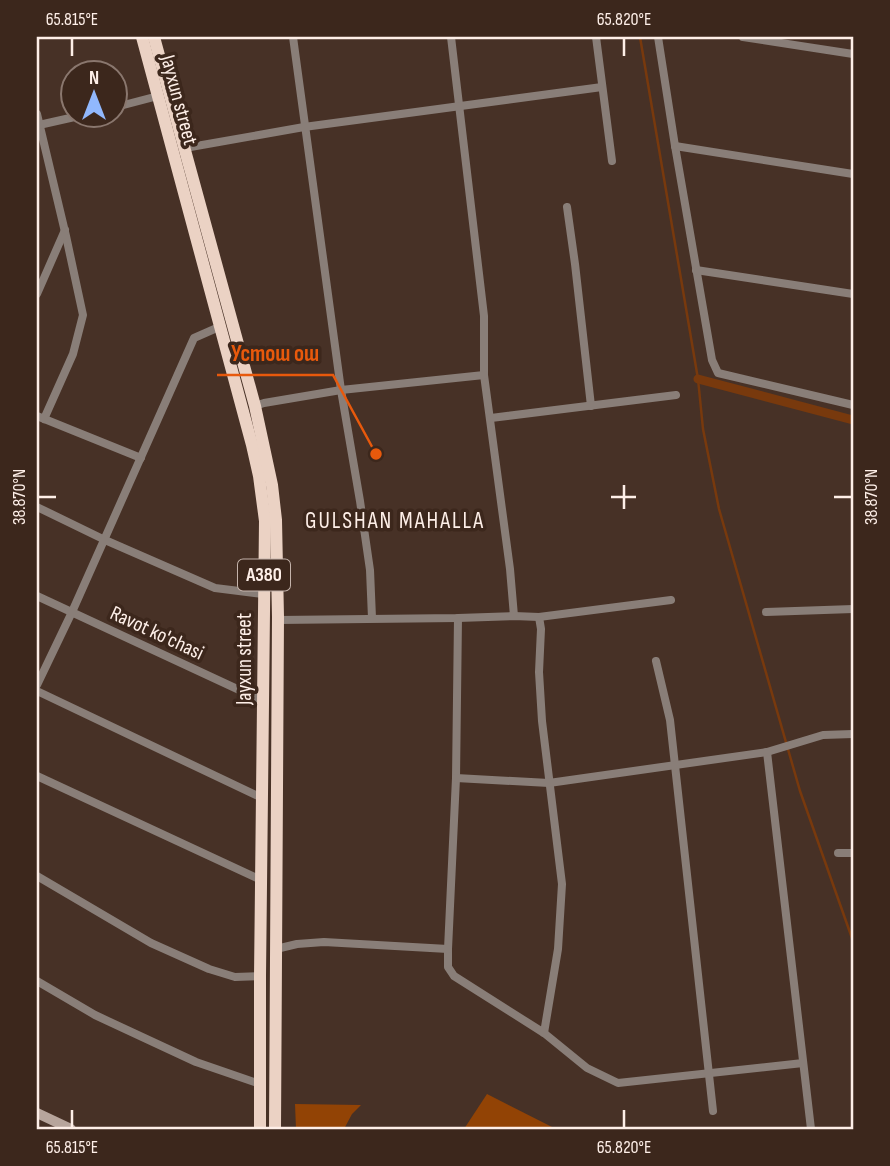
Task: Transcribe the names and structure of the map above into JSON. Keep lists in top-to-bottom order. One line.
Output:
{"streets":{"highway":["Jayxun street","A380"],"street":["Ravot ko'chasi"]},"crossings":[["Jayxun street","Ravot ko'chasi"]],"districts":["GULSHAN MAHALLA"],"places":["Устош ош"],"north":"top","coordinates":["65.815°E","65.820°E","38.870°N"]}
